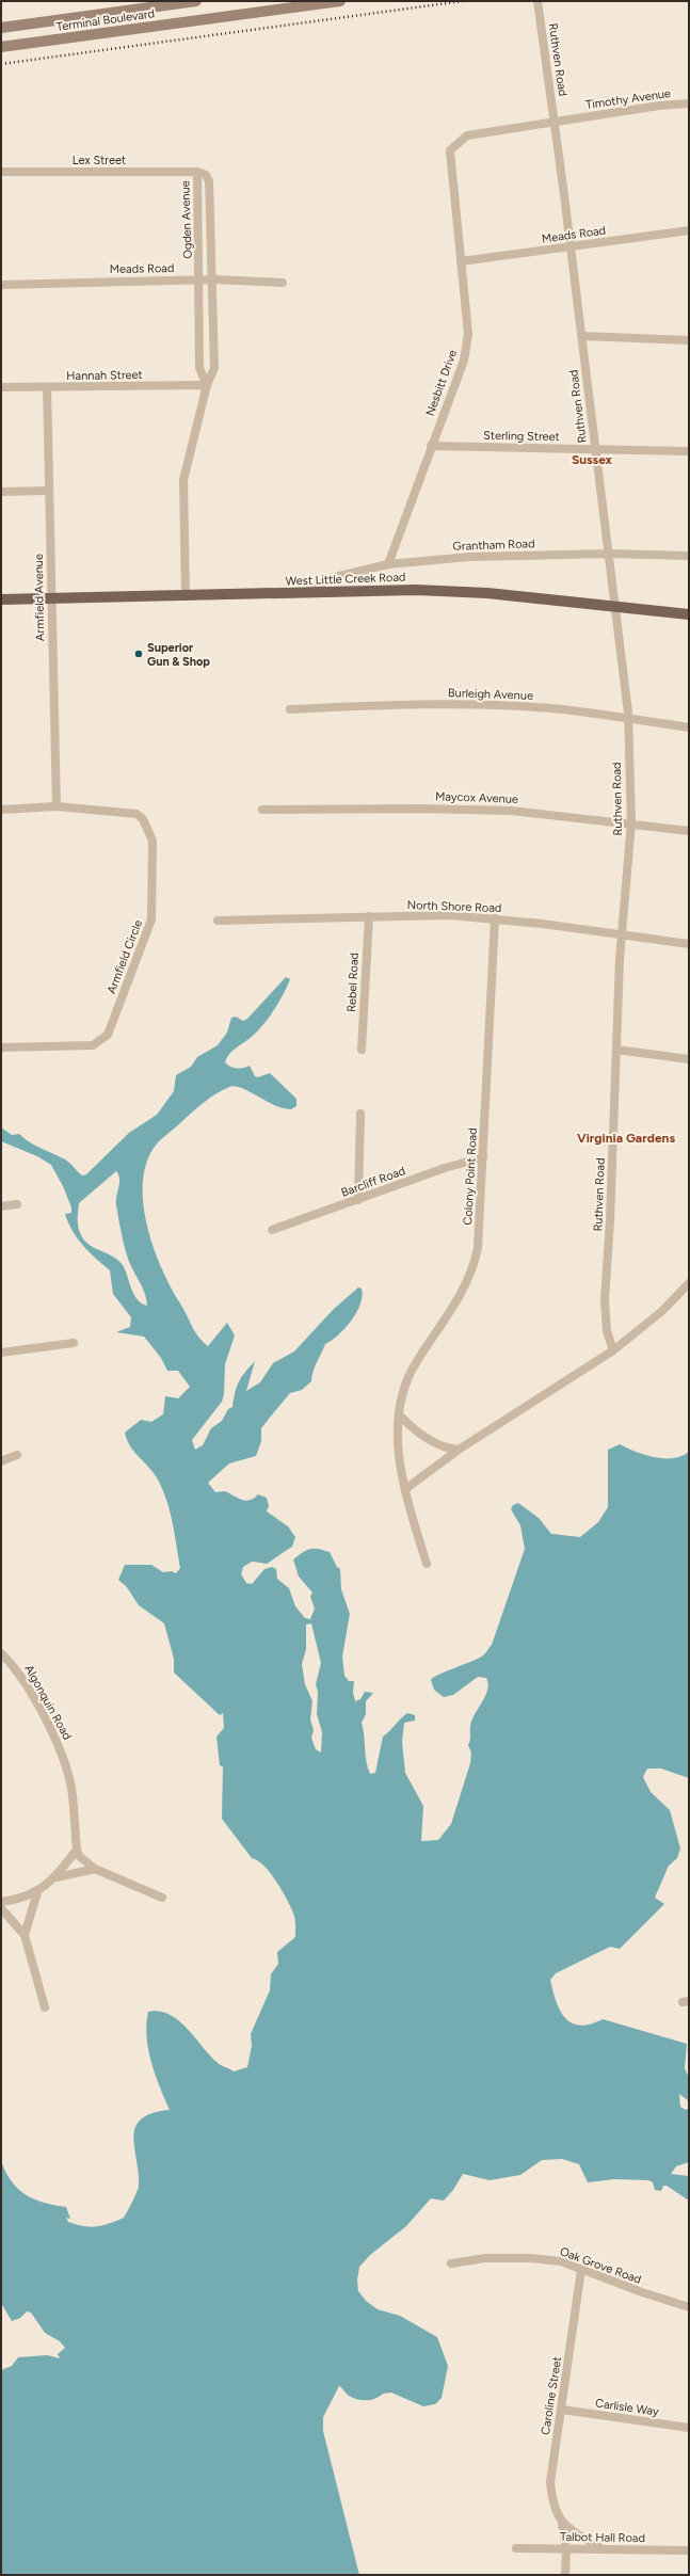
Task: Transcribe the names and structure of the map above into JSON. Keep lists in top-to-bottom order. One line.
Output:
{"streets":{"main road":["Terminal Boulevard","West Little Creek Road"],"street":["Ruthven Road","Timothy Avenue","Lex Street","Ogden Avenue","Meads Road","Hannah Street","Nesbitt Drive","Sterling Street","Grantham Road","Armfield Avenue","Burleigh Avenue","Maycox Avenue","North Shore Road","Armfield Circle","Rebel Road","Colony Point Road","Barcliff Road","Algonquin Road","Oak Grove Road","Caroline Street","Carlisle Way","Talbot Hall Road"]},"crossings":[["Ruthven Road","Timothy Avenue"],["Ruthven Road","Meads Road"],["Ruthven Road","Sterling Street"],["Ruthven Road","Grantham Road"],["Ruthven Road","West Little Creek Road"],["Ruthven Road","Burleigh Avenue"],["Ruthven Road","Maycox Avenue"],["Ruthven Road","North Shore Road"],["Timothy Avenue","Nesbitt Drive"],["Lex Street","Ogden Avenue"],["Ogden Avenue","Meads Road"],["Ogden Avenue","Hannah Street"],["Ogden Avenue","West Little Creek Road"],["Meads Road","Nesbitt Drive"],["Hannah Street","Armfield Avenue"],["Nesbitt Drive","Sterling Street"],["Nesbitt Drive","Grantham Road"],["Grantham Road","West Little Creek Road"],["West Little Creek Road","Armfield Avenue"],["Armfield Avenue","Armfield Circle"],["North Shore Road","Rebel Road"],["North Shore Road","Colony Point Road"],["Colony Point Road","Barcliff Road"],["Oak Grove Road","Caroline Street"],["Caroline Street","Carlisle Way"],["Caroline Street","Talbot Hall Road"]],"districts":["Sussex","Virginia Gardens"],"places":["Superior Gun & Shop"]}
